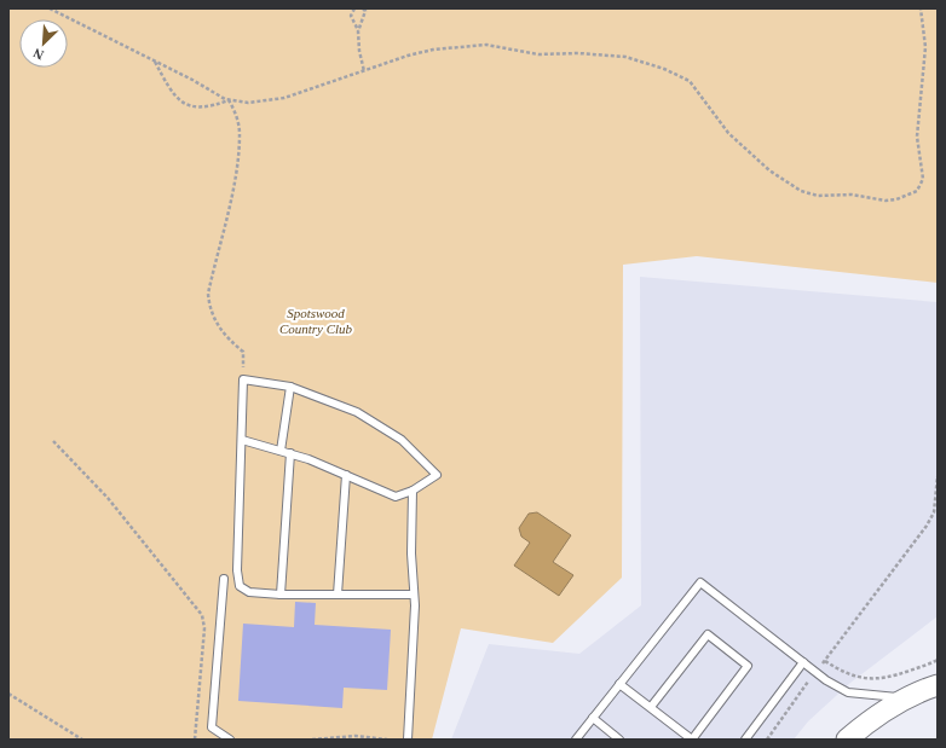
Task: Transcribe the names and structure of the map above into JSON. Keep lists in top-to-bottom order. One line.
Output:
{"parks":["Spotswood Country Club"],"north":"bottom left"}
